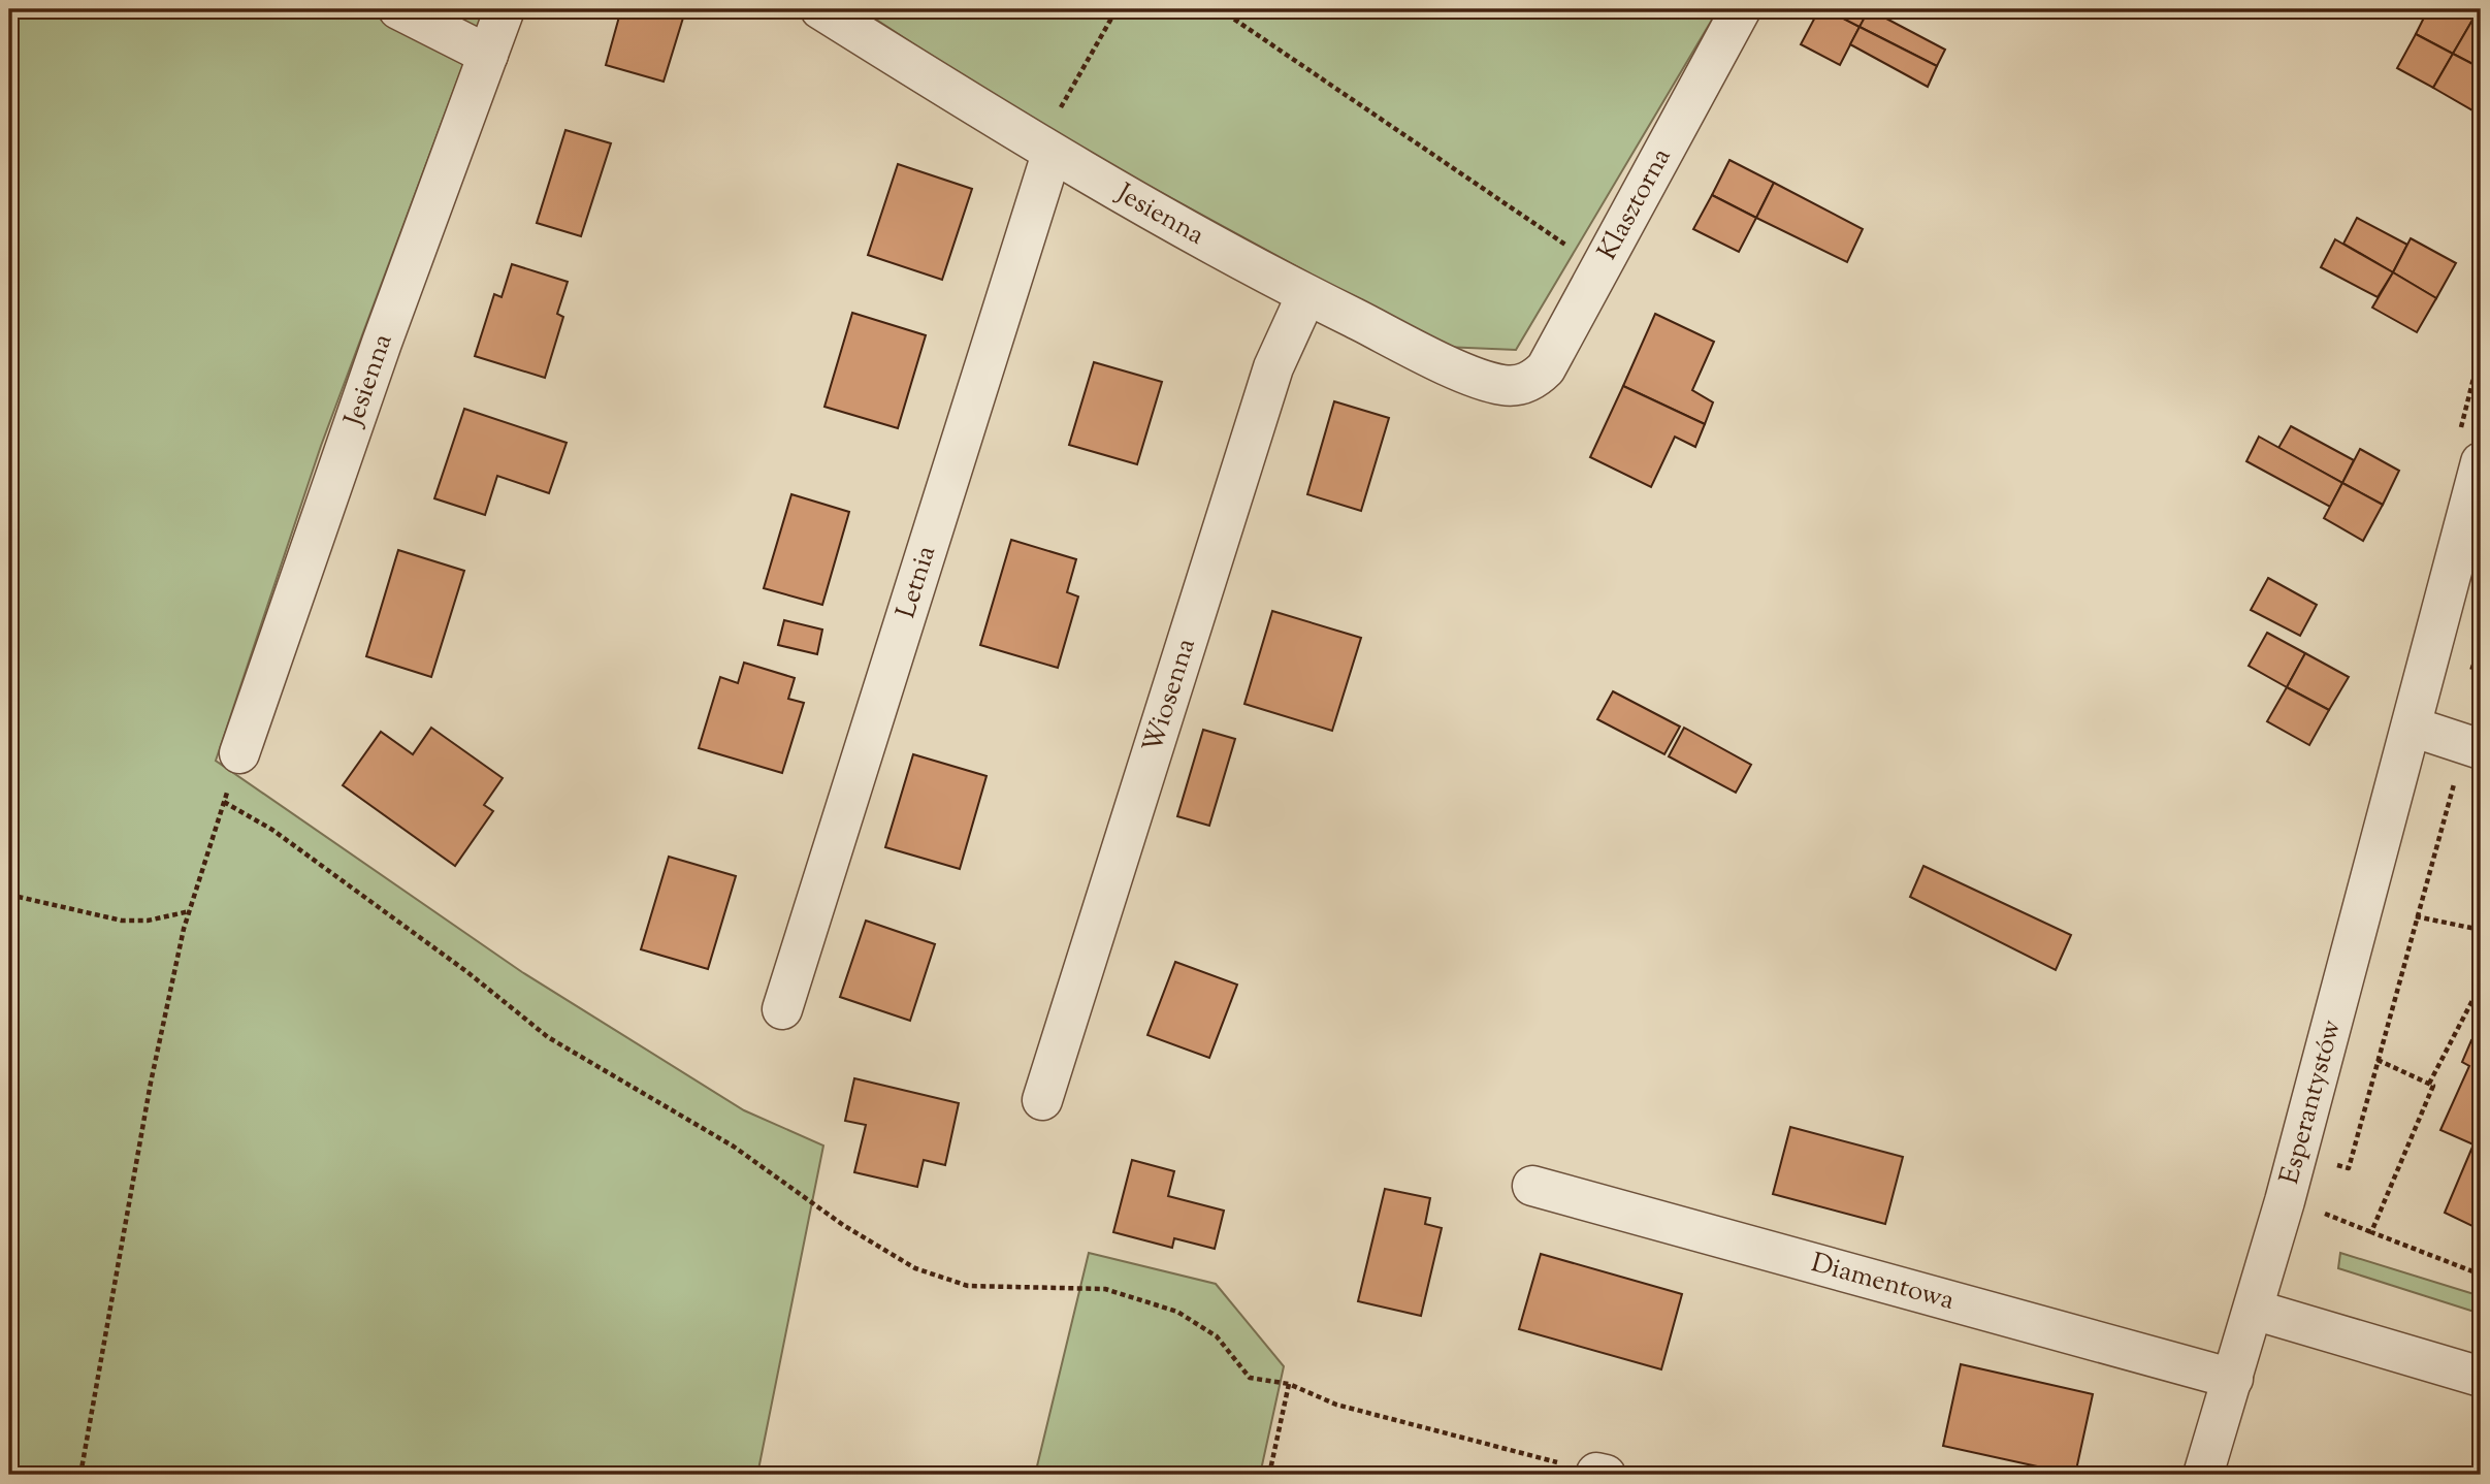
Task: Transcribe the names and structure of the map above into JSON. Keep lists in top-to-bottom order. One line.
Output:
{"streets":{"street":["Klasztorna","Jesienna","Letnia","Wiosenna","Esperantystów","Diamentowa"]},"crossings":[["Klasztorna","Jesienna"],["Jesienna","Letnia"],["Jesienna","Wiosenna"],["Esperantystów","Diamentowa"]]}
